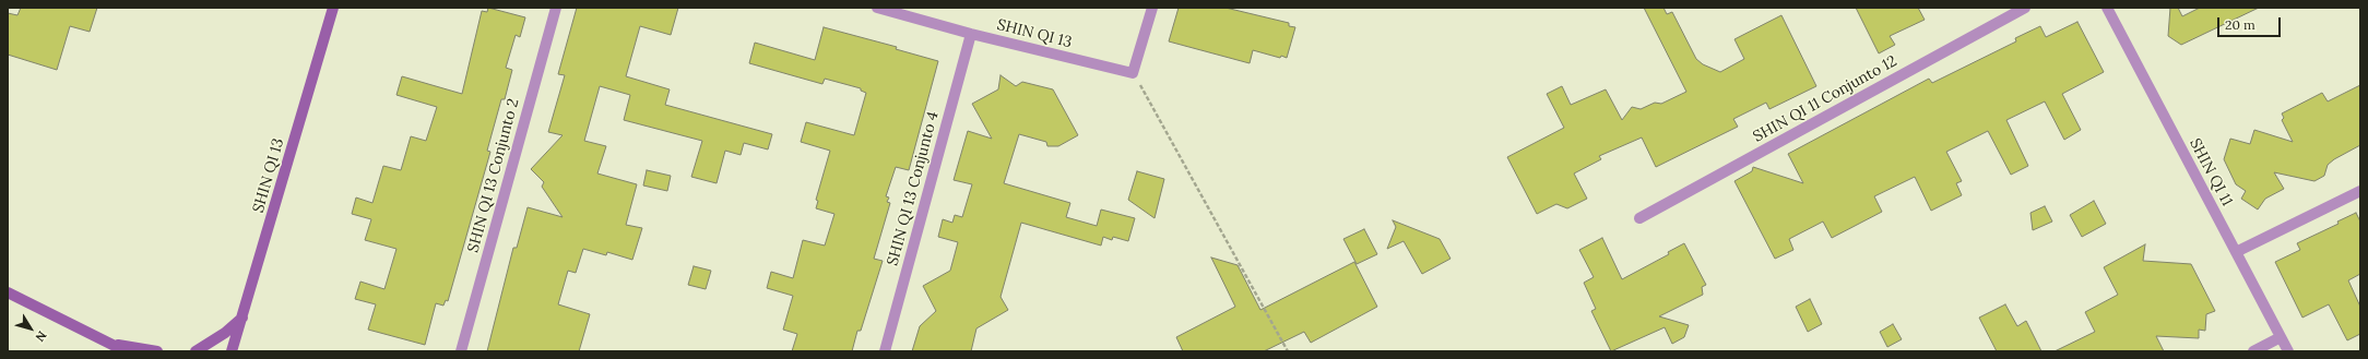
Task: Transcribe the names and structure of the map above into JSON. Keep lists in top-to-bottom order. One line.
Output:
{"streets":{"street":["SHIN QI 13","SHIN QI 11 Conjunto 12","SHIN QI 11","SHIN QI 13 Conjunto 2","SHIN QI 13 Conjunto 4"]},"crossings":[["SHIN QI 13","SHIN QI 13 Conjunto 4"]],"scale_bar":"20 m","north":"bottom right"}
